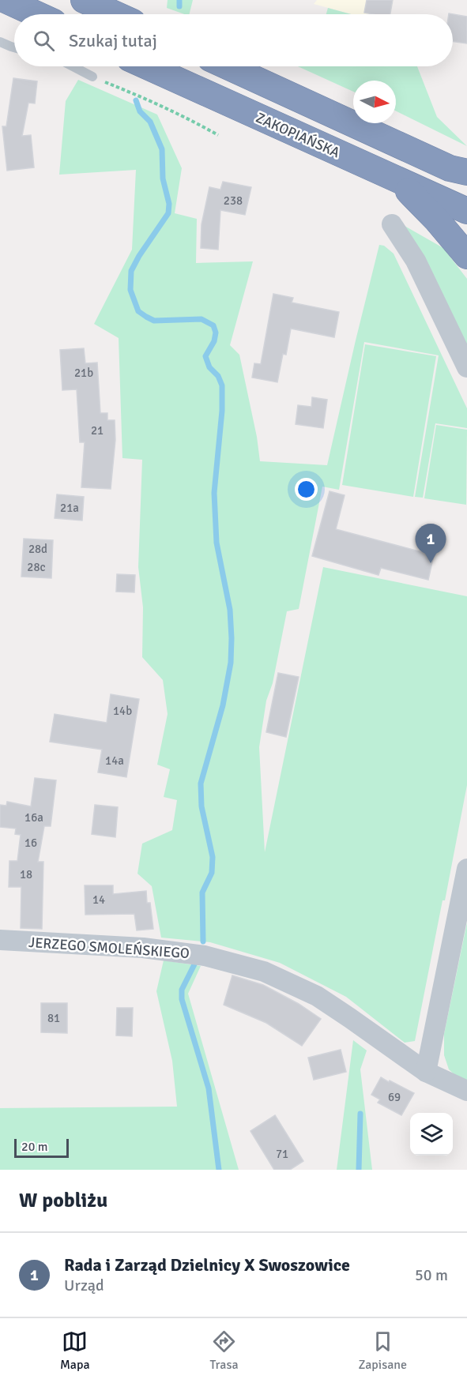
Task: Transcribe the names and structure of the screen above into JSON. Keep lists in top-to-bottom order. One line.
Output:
{"streets":{"highway":["ZAKOPIAŃSKA"],"street":["JERZEGO SMOLEŃSKIEGO"]},"house_numbers":["238","21b","21","21a","28d","28c","14b","14a","16a","16","18","14","81","69","71"],"scale_bar":"20 m","north":"right","page":{"search":"Szukaj tutaj","pins":"1","scale":"20 m","heading":"W pobliżu","list":[{"mark":"1","name":"Rada i Zarząd Dzielnicy X Swoszowice","note":"Urząd","value":"50 m"}],"nav":["Mapa","Trasa","Zapisane"]}}
